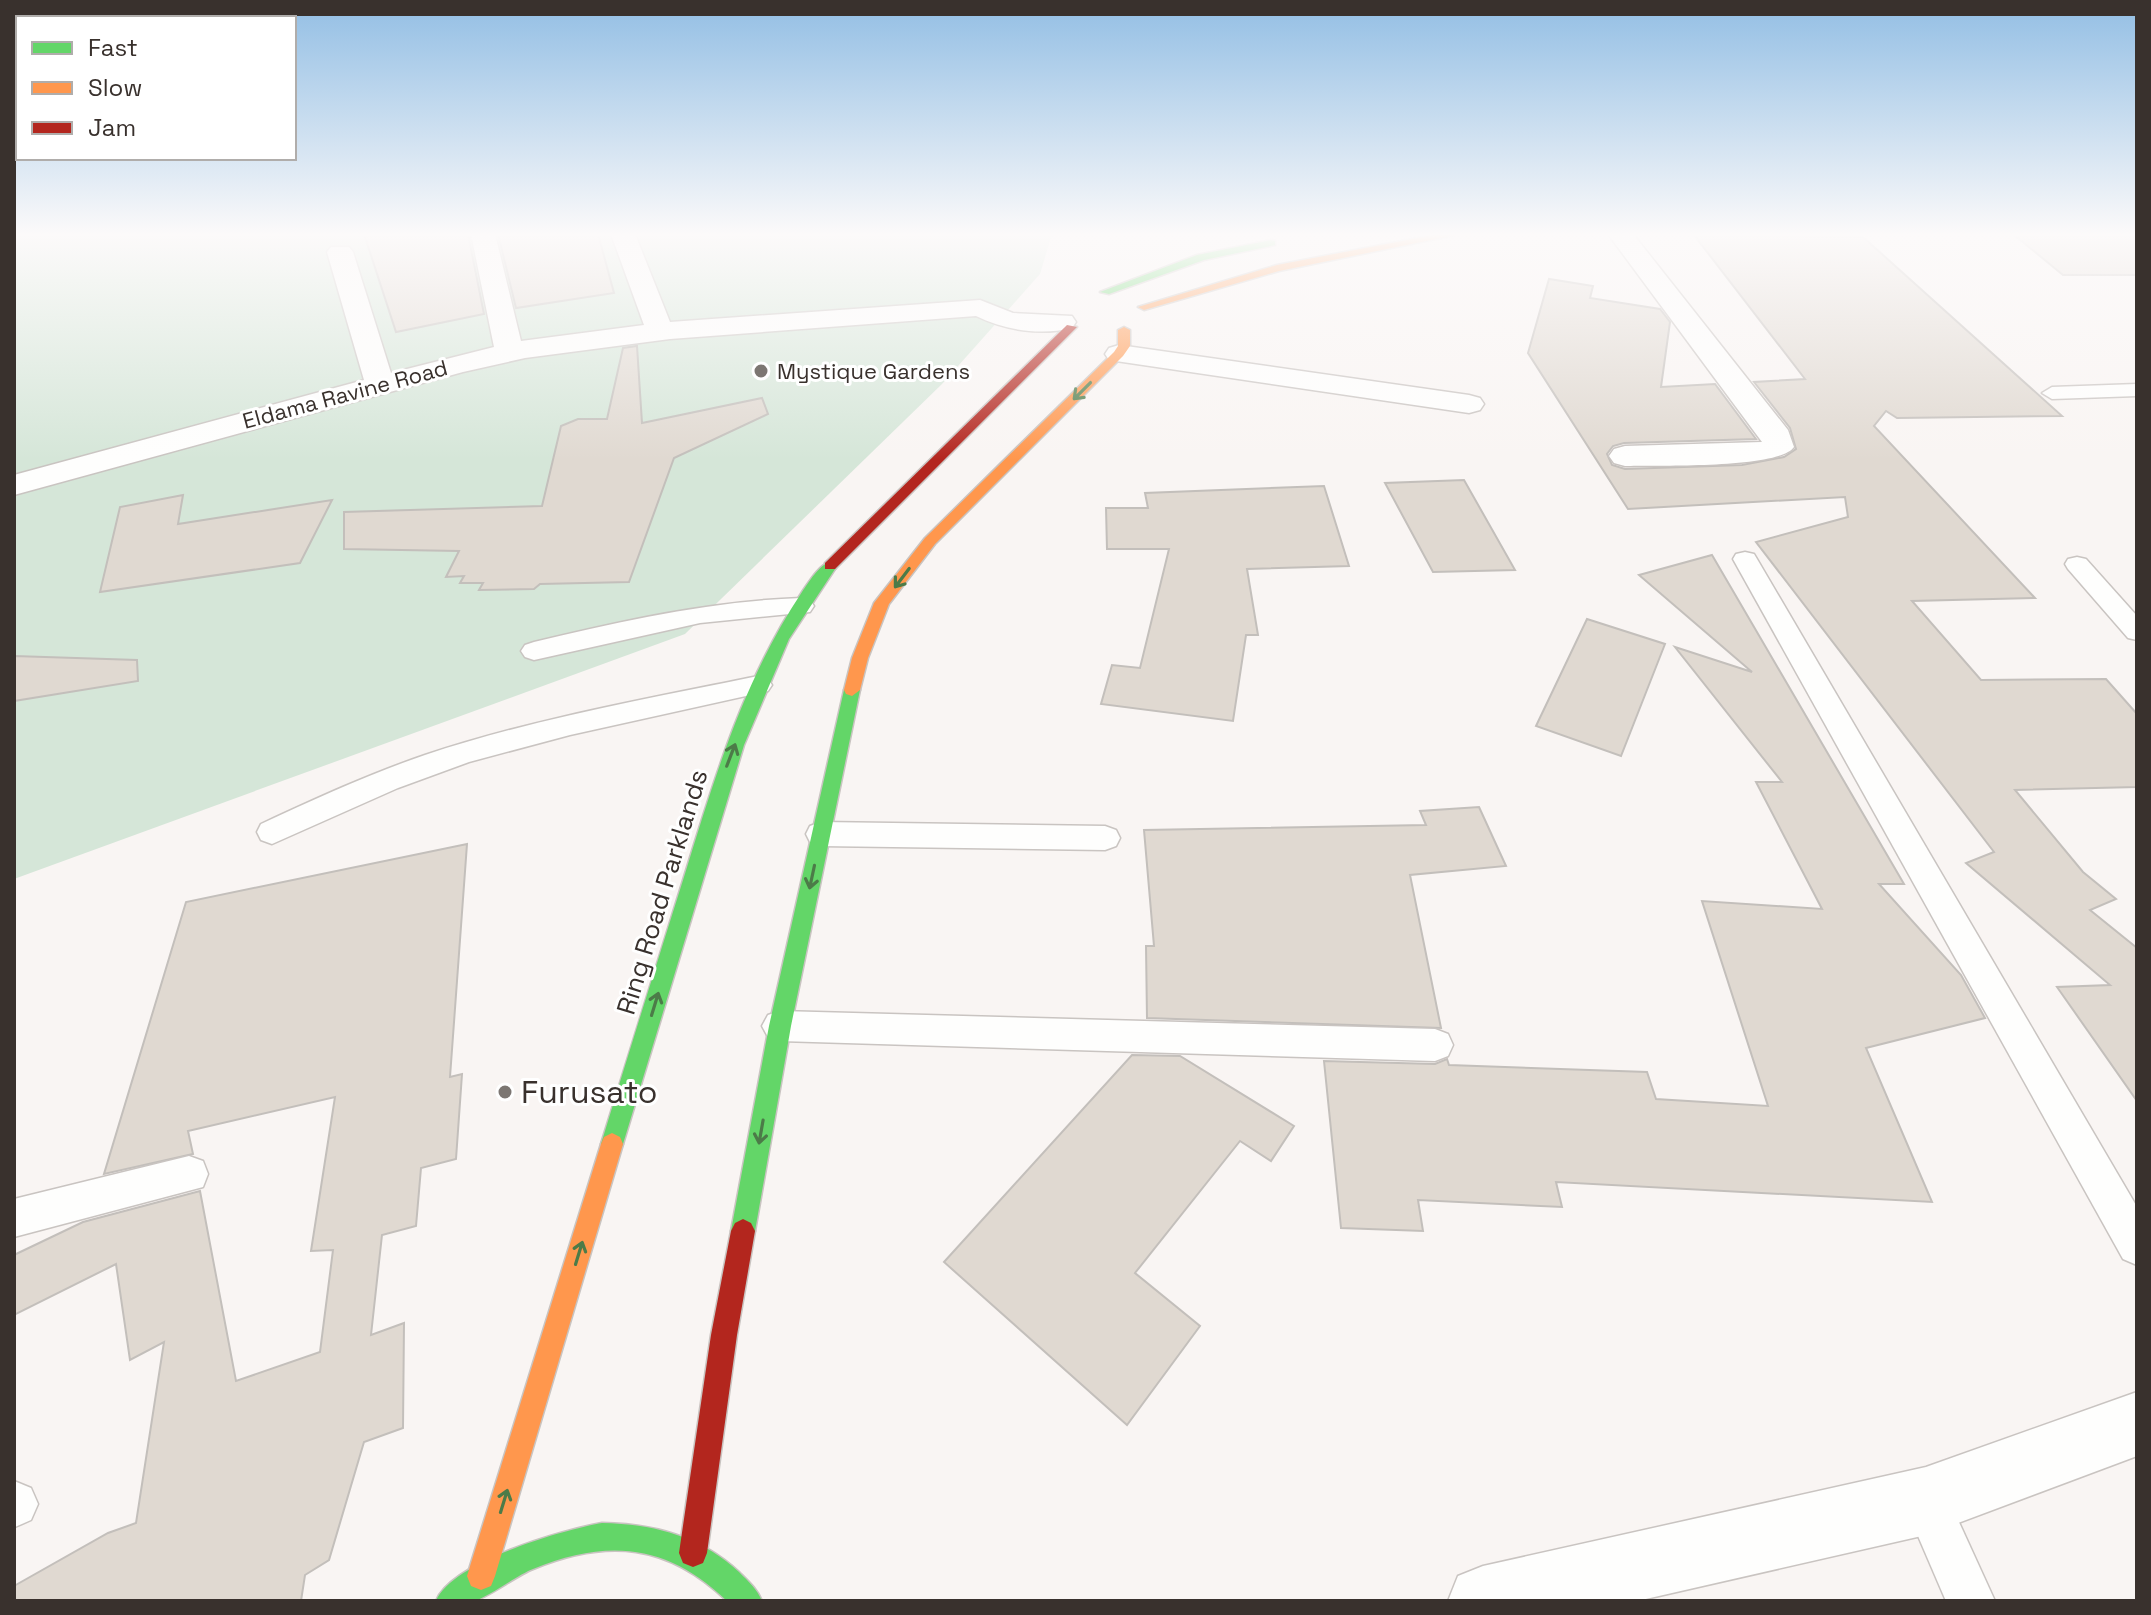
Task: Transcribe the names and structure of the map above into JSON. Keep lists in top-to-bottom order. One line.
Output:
{"streets":{"street":["Eldama Ravine Road","Ring Road Parklands"]},"places":["Mystique Gardens","Furusato"],"legend":["Fast","Slow","Jam"]}
